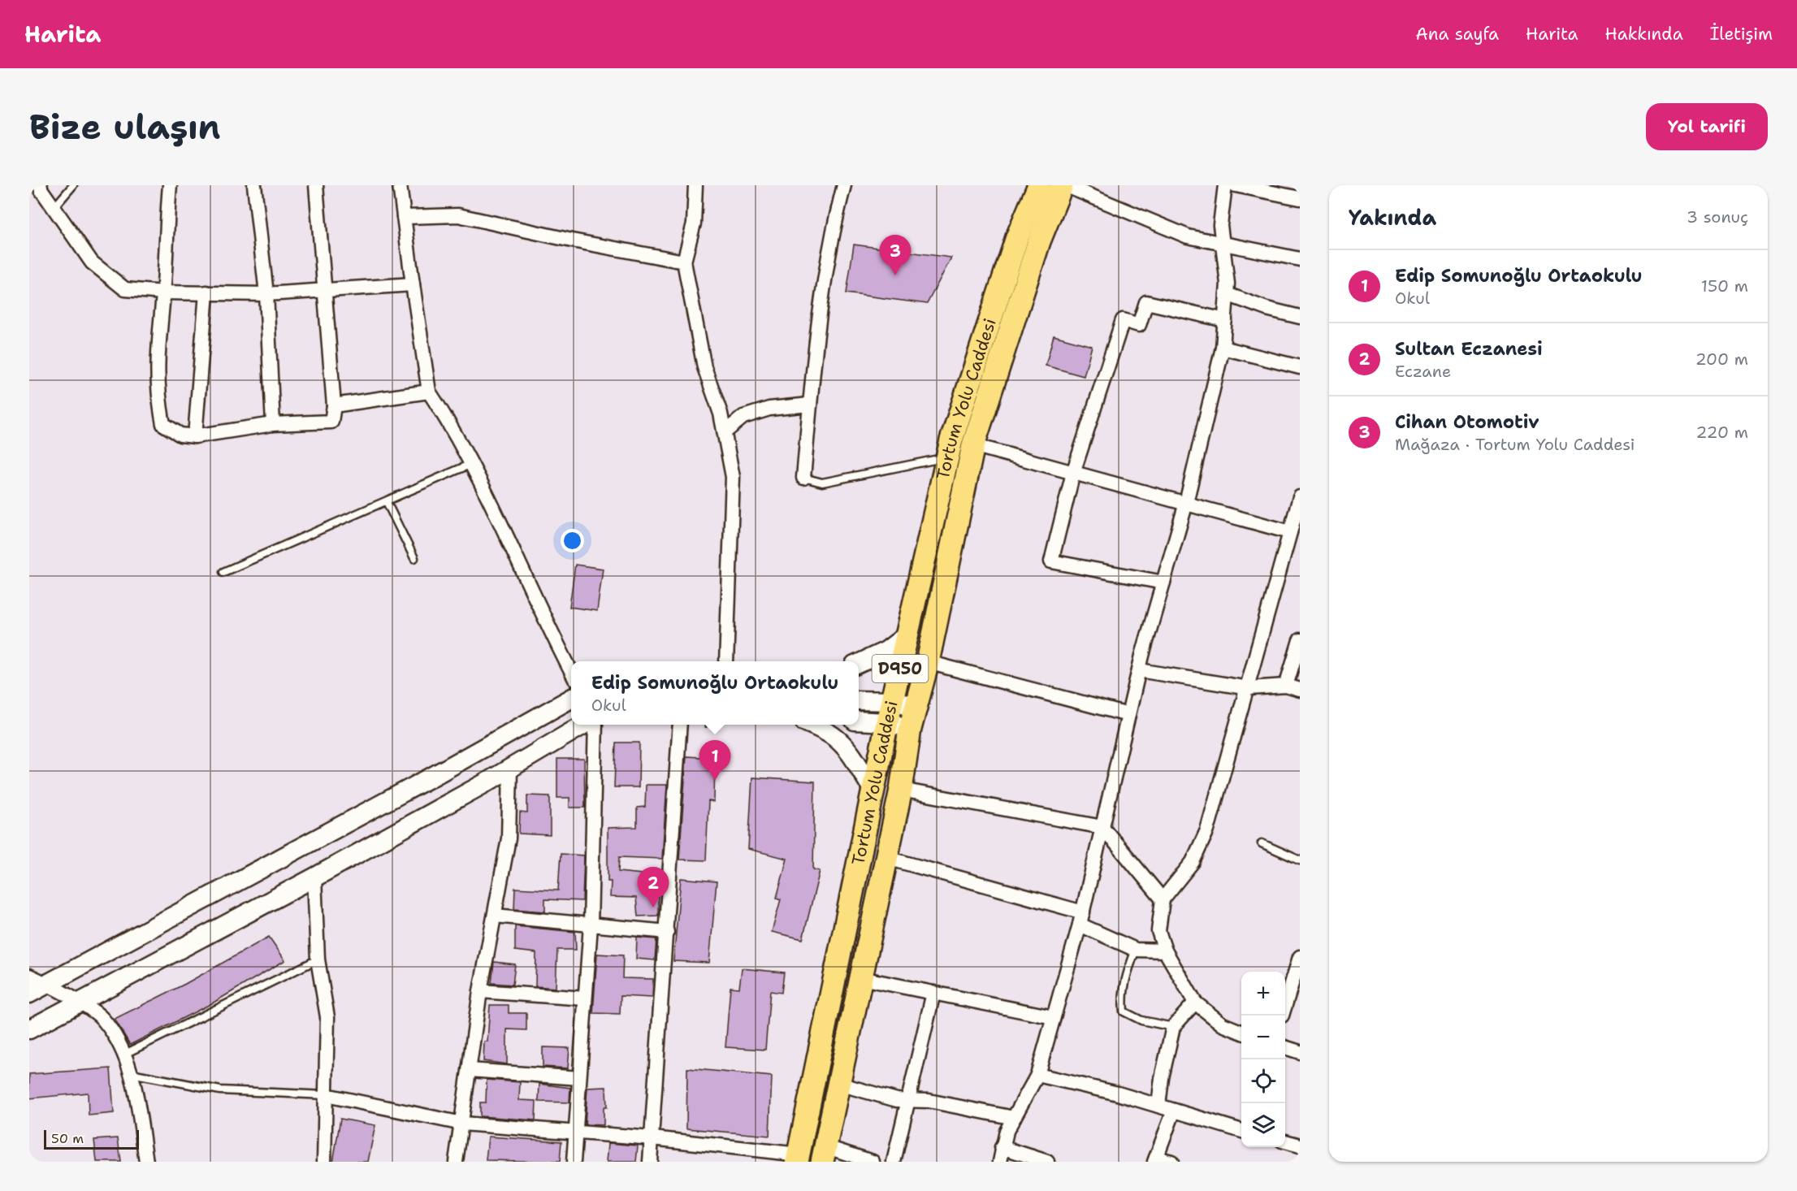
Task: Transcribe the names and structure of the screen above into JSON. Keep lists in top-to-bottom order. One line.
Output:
{"streets":{"highway":["Tortum Yolu Caddesi","D950"]},"scale_bar":"50 m","page":{"header":"Harita","nav":["Ana sayfa","Harita","Hakkında","İletişim"],"buttons":"Yol tarifi","title":"Bize ulaşın","heading":["Yakında","3 sonuç"],"pins":["3","1","2"],"list":[{"mark":"1","name":"Edip Somunoğlu Ortaokulu","note":"Okul","value":"150 m"},{"mark":"2","name":"Sultan Eczanesi","note":"Eczane","value":"200 m"},{"mark":"3","name":"Cihan Otomotiv","note":"Mağaza · Tortum Yolu Caddesi","value":"220 m"}],"popup":["Edip Somunoğlu Ortaokulu","Okul"],"map_buttons":["+","−"],"scale":"50 m"}}
